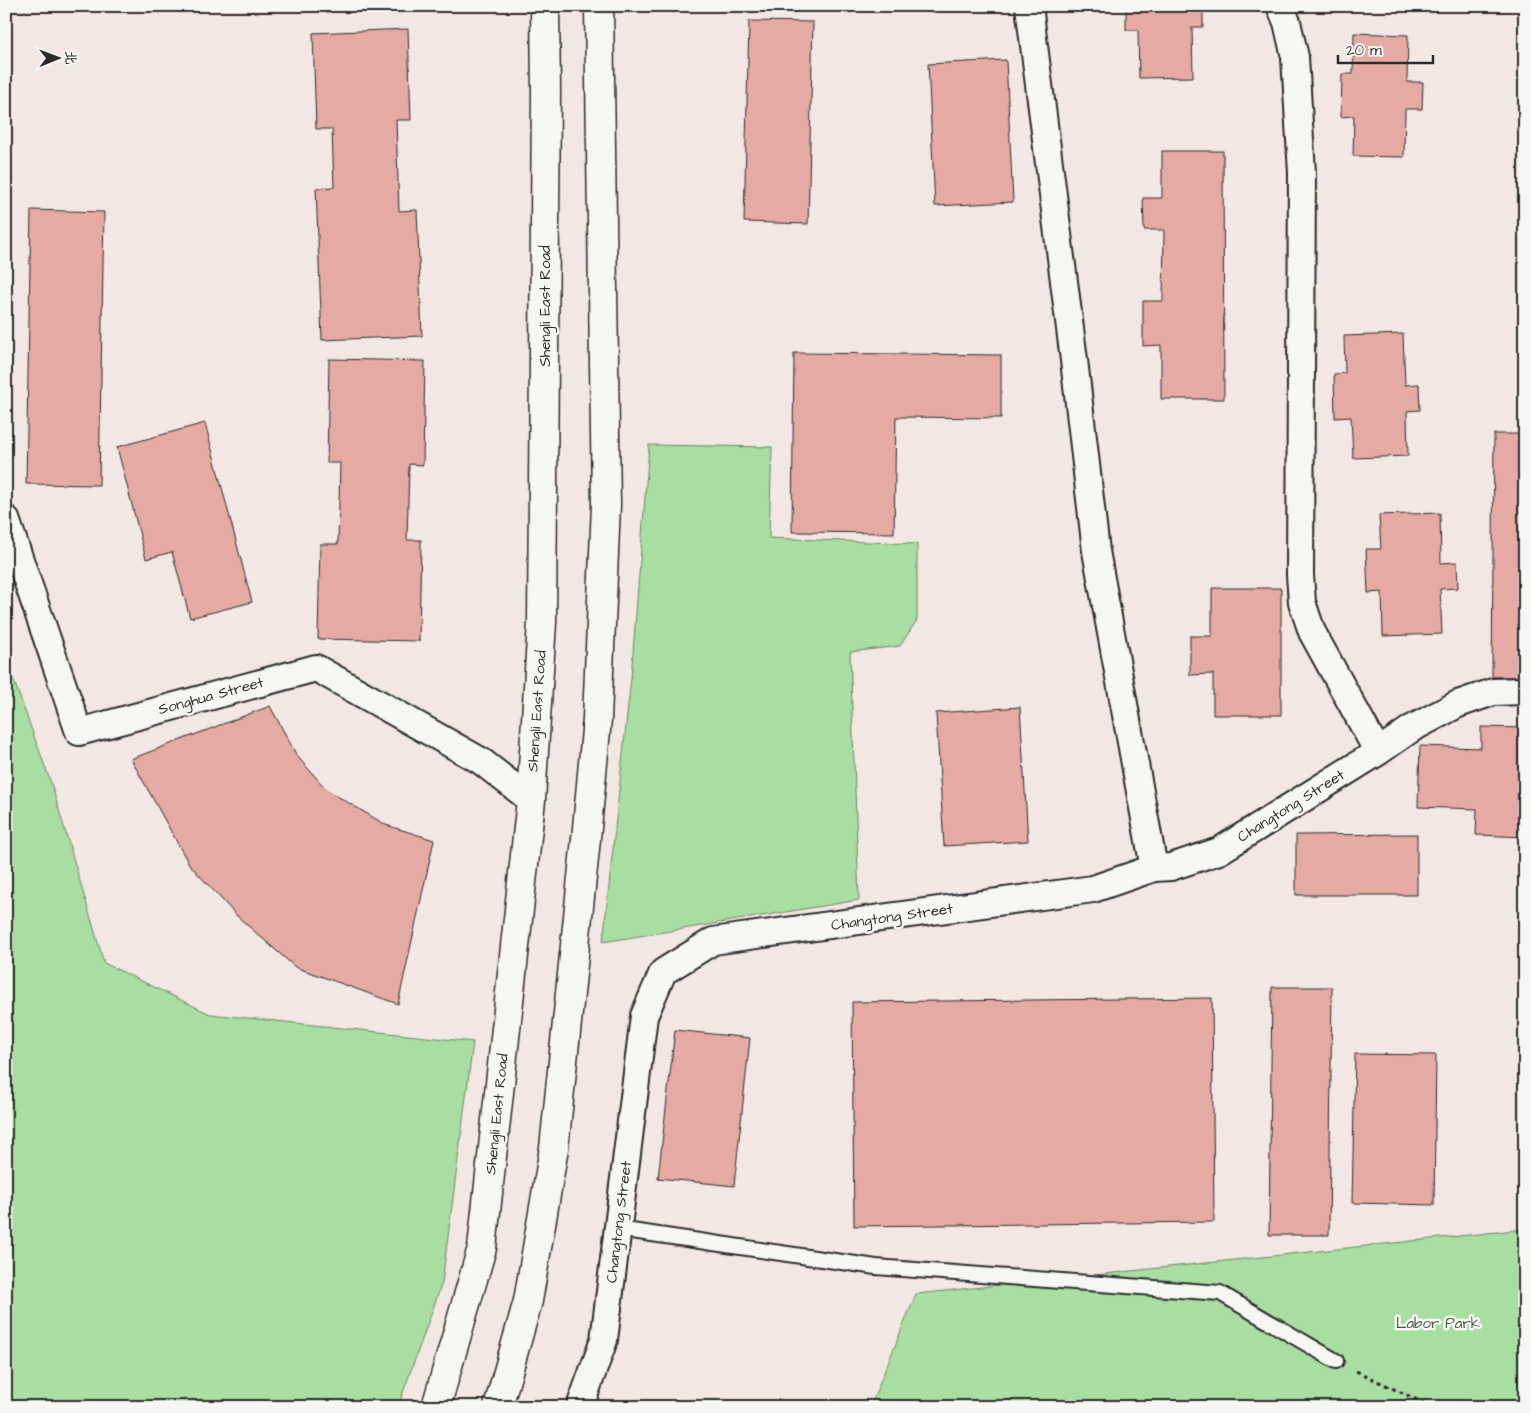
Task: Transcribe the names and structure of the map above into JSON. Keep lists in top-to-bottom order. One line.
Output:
{"streets":{"main road":["Shengli East Road"],"street":["Songhua Street","Changtong Street"]},"crossings":[["Shengli East Road","Songhua Street"]],"parks":["Labor Park"],"scale_bar":"20 m","north":"right"}
